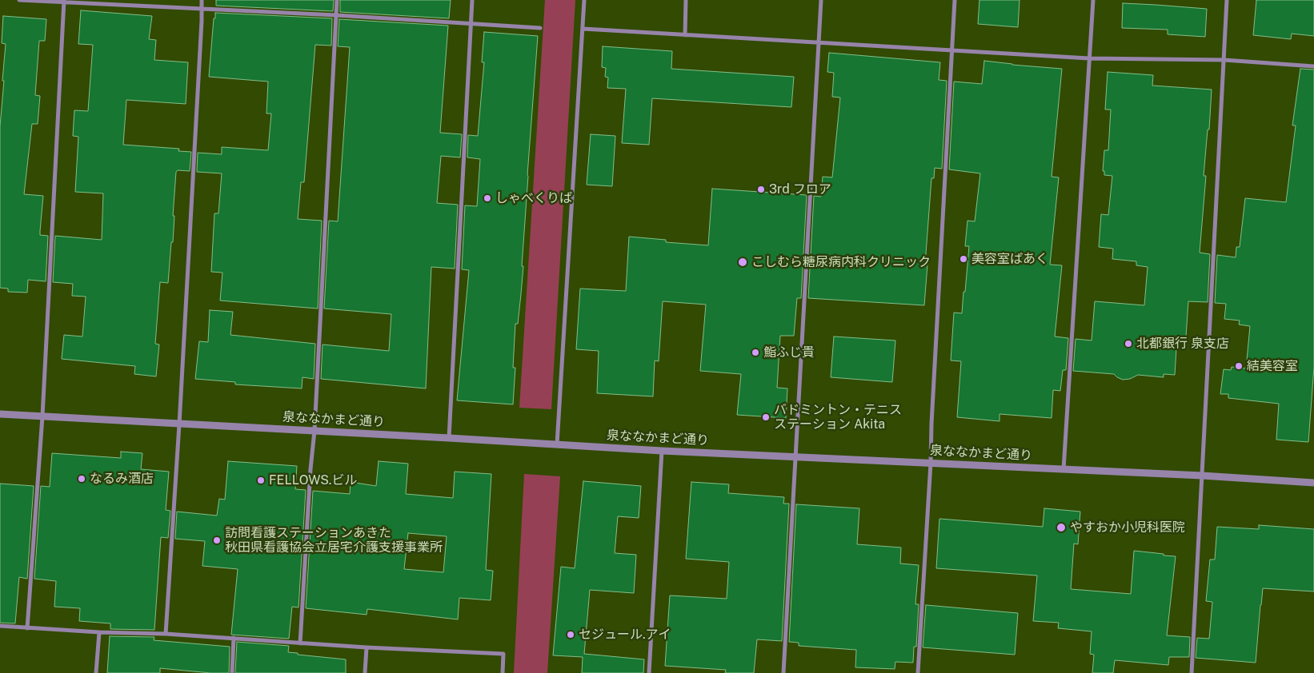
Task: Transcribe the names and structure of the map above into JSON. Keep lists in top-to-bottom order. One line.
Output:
{"streets":{"street":["泉ななかまど通り"]},"places":["3rd フロア","しゃべくりば","美容室ぱあく","こしむら糖尿病内科クリニック","北都銀行 泉支店","鮨ふじ貴","結美容室","バドミントン・テニス ステーション Akita","なるみ酒店","FELLOWS.ビル","やすおか小児科医院","訪問看護ステーションあきた 秋田県看護協会立居宅介護支援事業所","セジュール.アイ"]}
